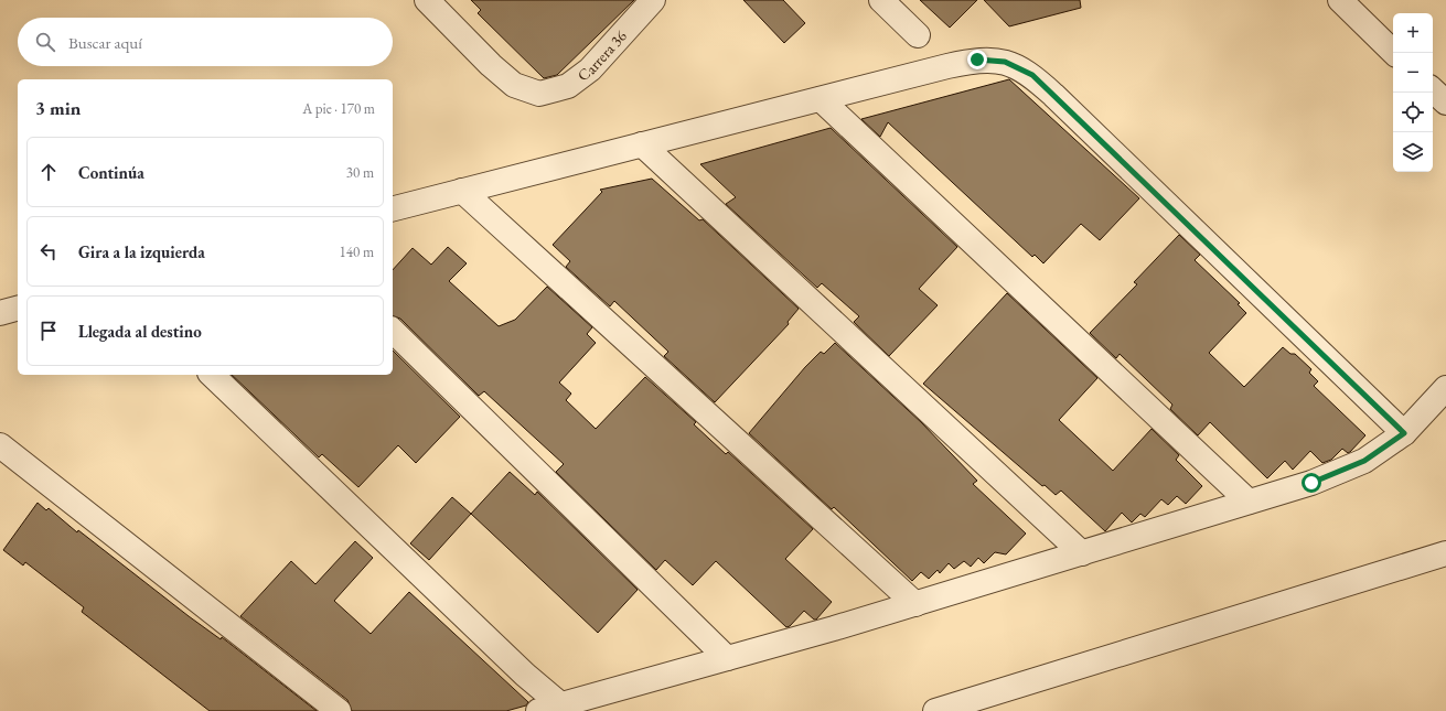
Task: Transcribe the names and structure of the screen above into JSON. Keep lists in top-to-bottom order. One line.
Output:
{"streets":{"street":["Carrera 36"]},"page":{"map_buttons":["+","−"],"search":"Buscar aquí","heading":["3 min","A pie · 170 m"],"list":[["Continúa","30 m"],["Gira a la izquierda","140 m"],"Llegada al destino"]}}
